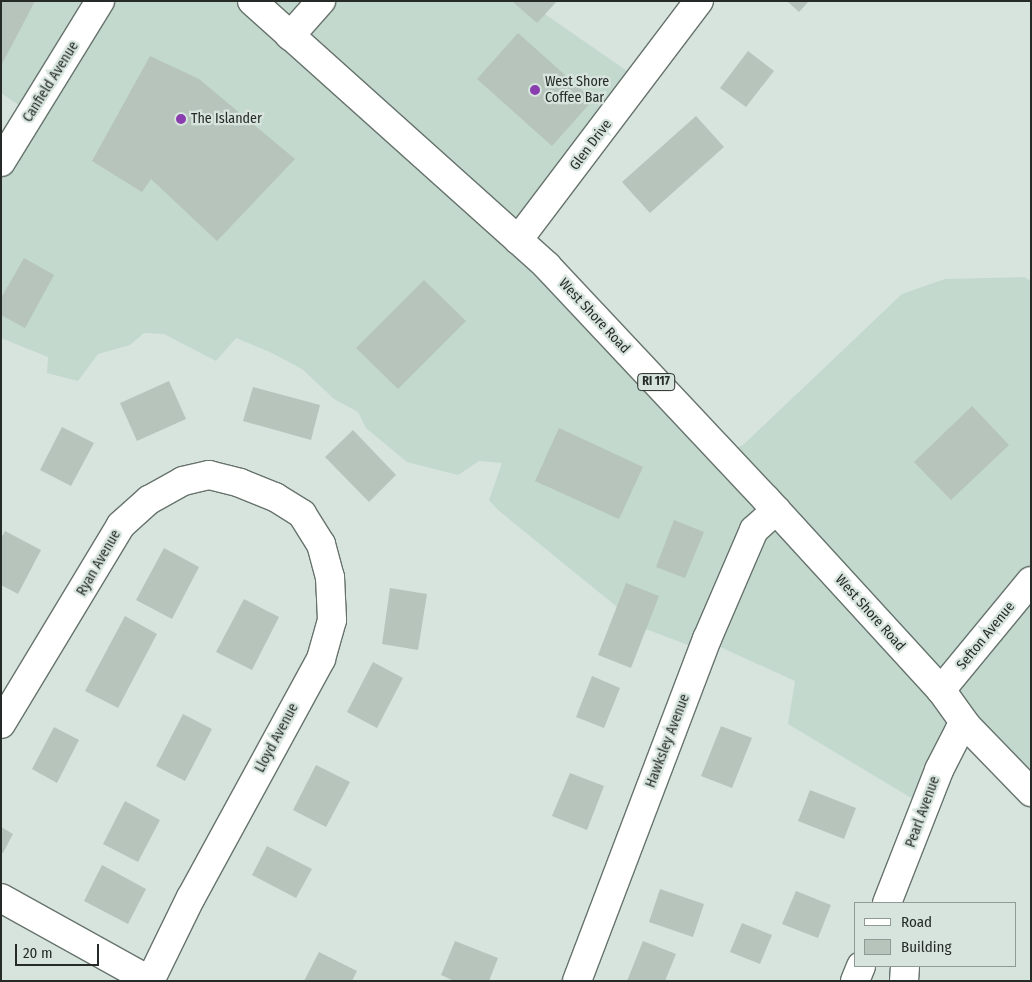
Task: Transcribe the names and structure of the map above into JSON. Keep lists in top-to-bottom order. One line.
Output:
{"streets":{"street":["Canfield Avenue","Glen Drive","West Shore Road","RI 117","Ryan Avenue","Sefton Avenue","Lloyd Avenue","Hawksley Avenue","Pearl Avenue"]},"crossings":[["Glen Drive","West Shore Road"],["West Shore Road","Sefton Avenue"],["West Shore Road","Hawksley Avenue"],["West Shore Road","Pearl Avenue"],["Ryan Avenue","Lloyd Avenue"]],"places":["West Shore Coffee Bar","The Islander"],"legend":["Road","Building"],"scale_bar":"20 m"}
